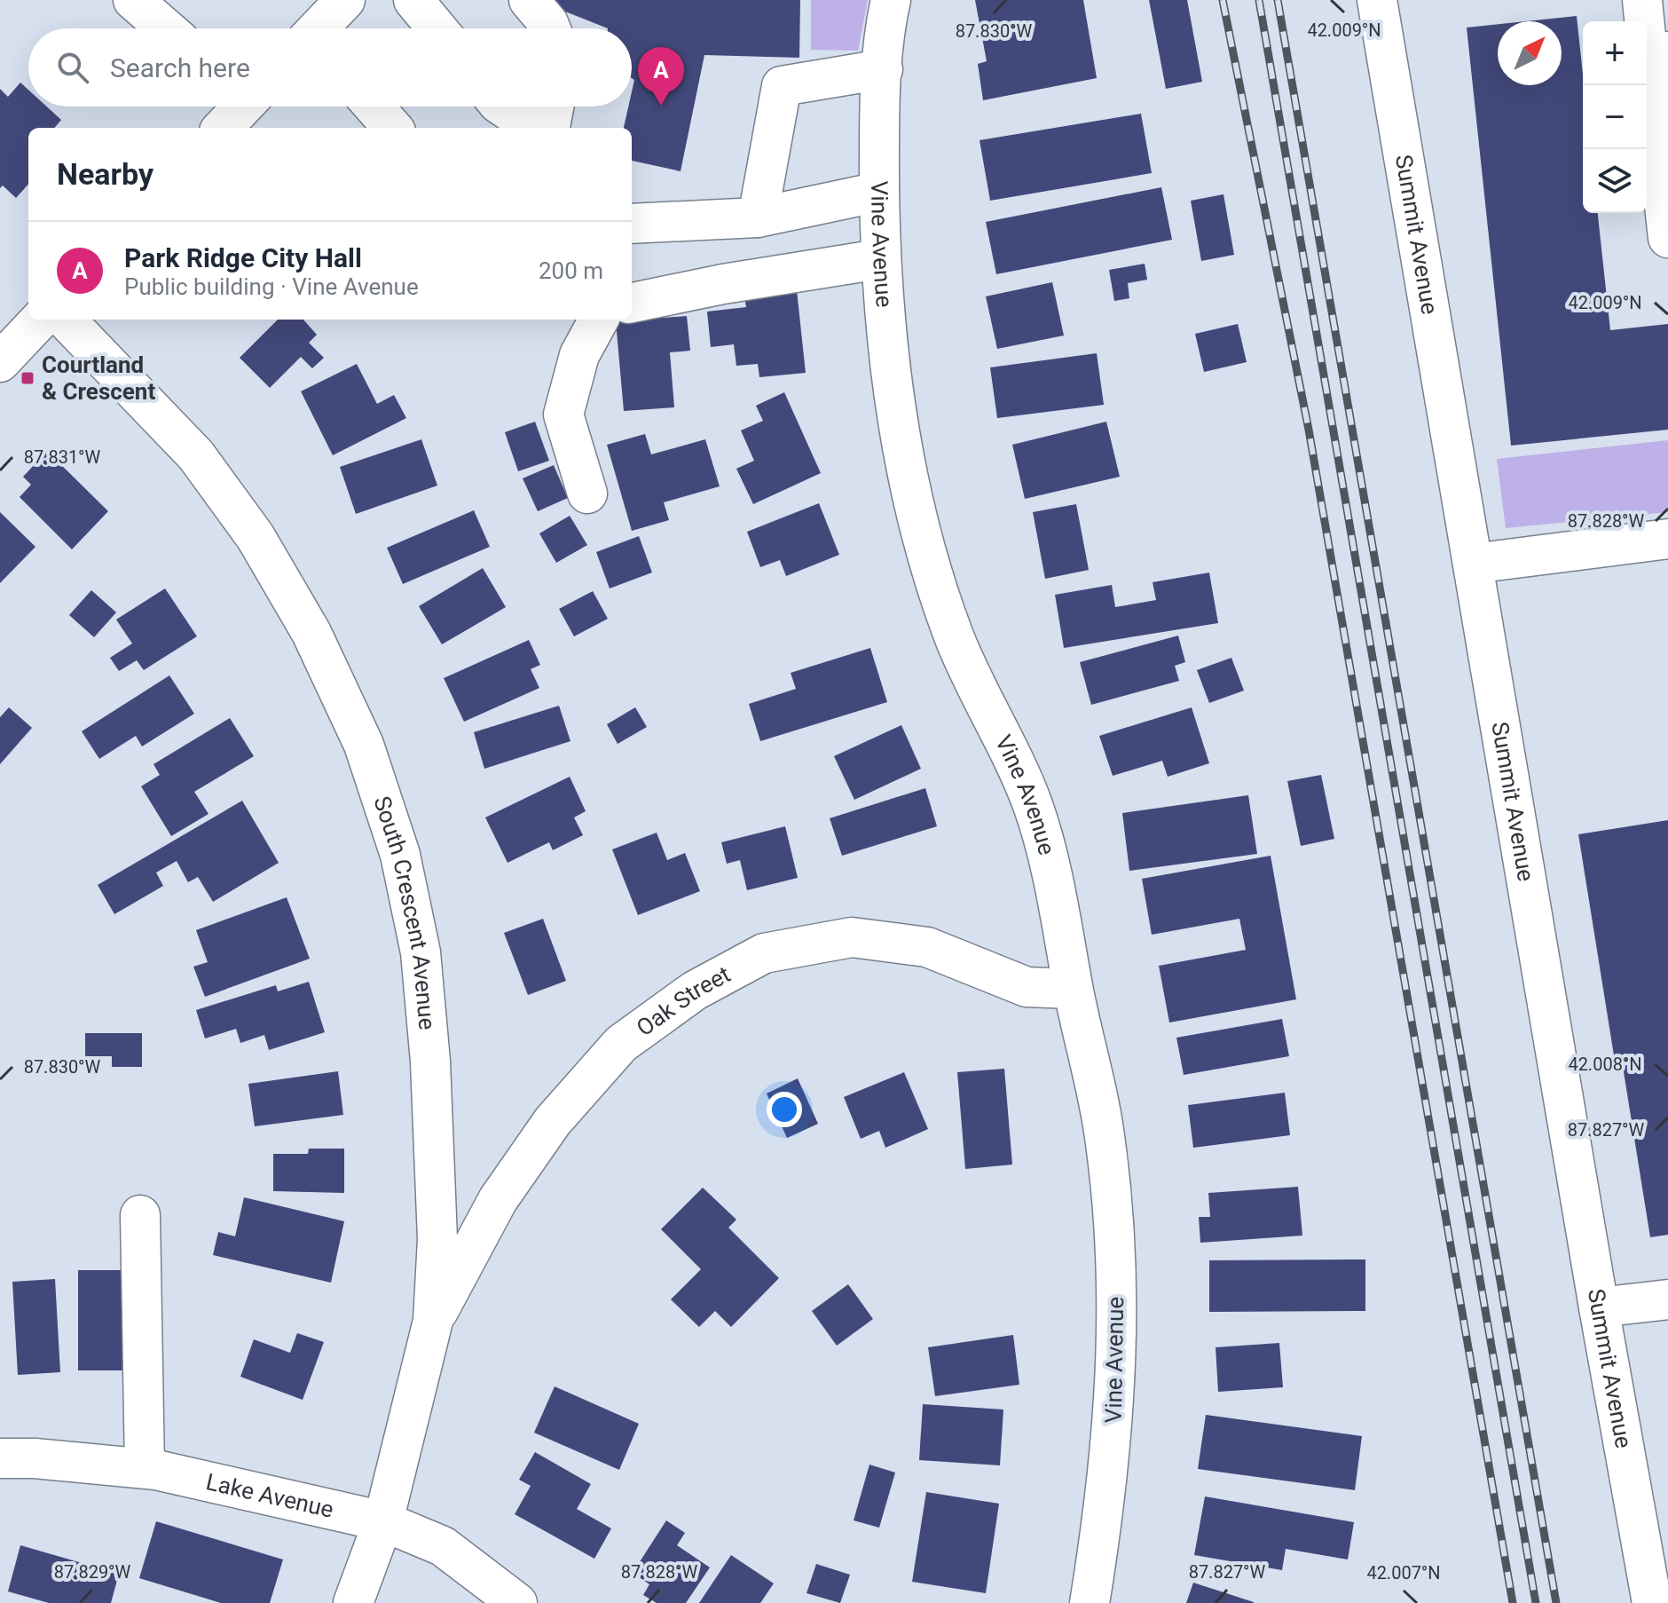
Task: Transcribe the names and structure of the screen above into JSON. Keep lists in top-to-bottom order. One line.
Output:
{"streets":{"street":["Summit Avenue","Vine Avenue","South Crescent Avenue","Oak Street","Lake Avenue"]},"crossings":[["Vine Avenue","Oak Street"],["South Crescent Avenue","Oak Street"],["South Crescent Avenue","Lake Avenue"]],"places":{"transit":["Courtland & Crescent"]},"north":"top right","page":{"map_buttons":["+","−"],"search":"Search here","pins":"A","heading":"Nearby","list":[{"mark":"A","name":"Park Ridge City Hall","note":"Public building · Vine Avenue","value":"200 m"}]},"coordinates":["42.009°N","87.830°W","87.831°W","87.828°W","42.008°N","87.827°W","87.829°W","42.007°N"]}
